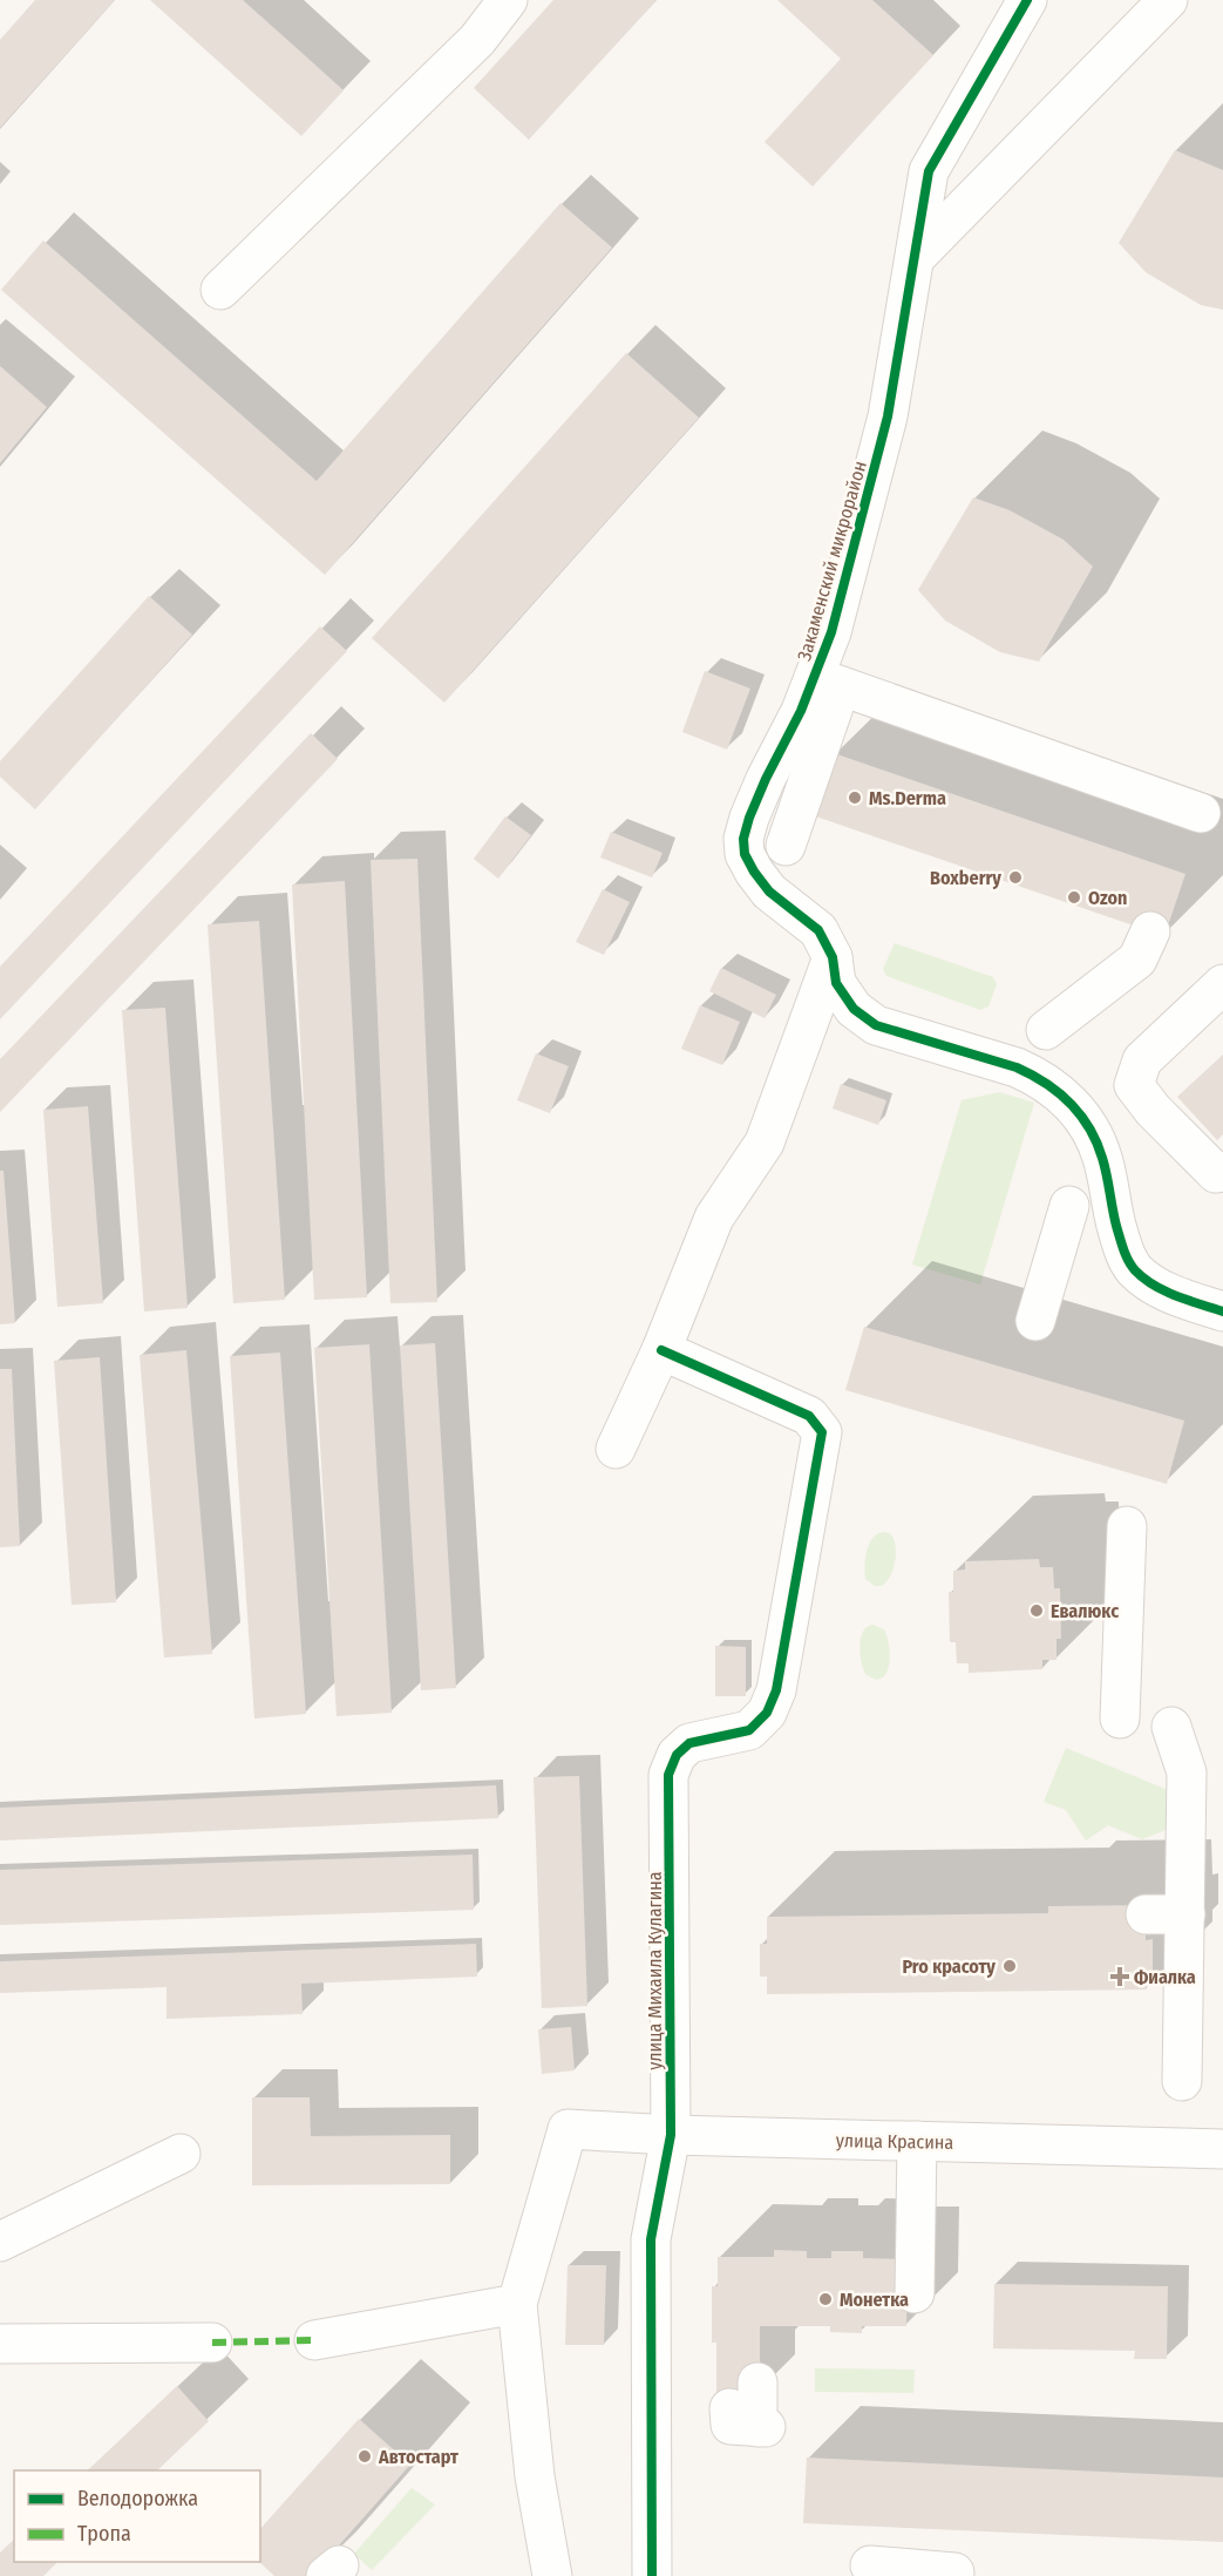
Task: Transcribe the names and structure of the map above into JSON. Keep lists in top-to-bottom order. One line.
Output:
{"streets":{"street":["Закаменский микрорайон","улица Михаила Кулагина","улица Красина"]},"crossings":[["улица Михаила Кулагина","улица Красина"]],"places":{"other":["Ms.Derma","Boxberry","Ozon","Евалюкс","Pro красоту","Монетка","Автостарт"],"health":["Фиалка"]},"legend":["Велодорожка","Тропа"]}
